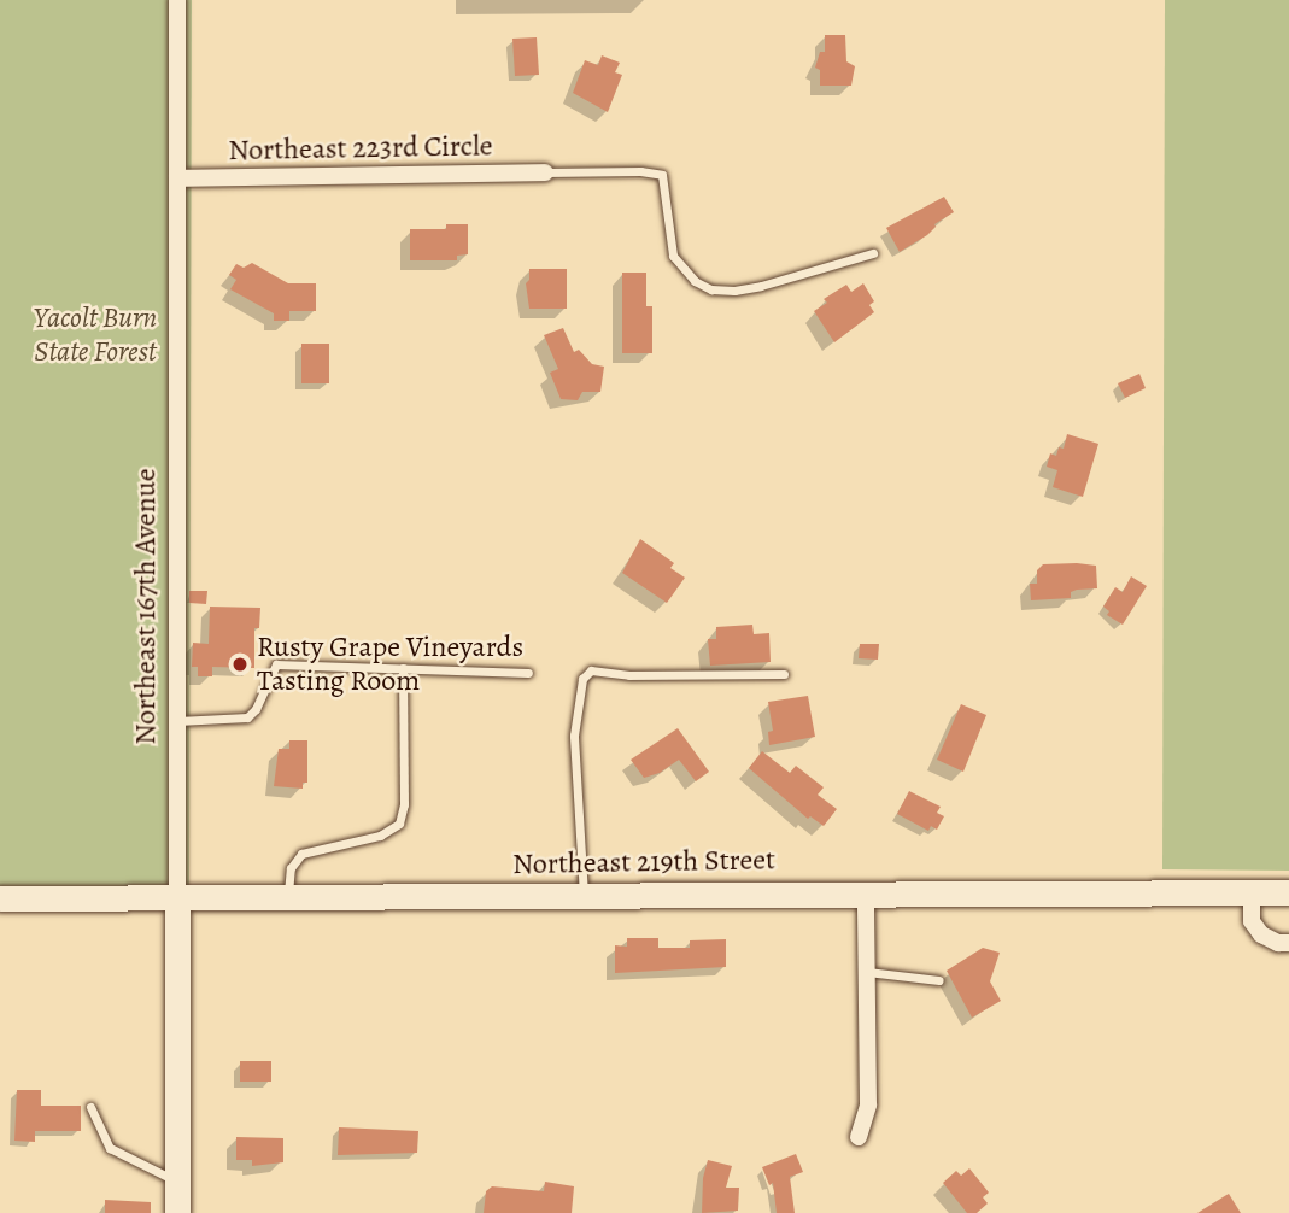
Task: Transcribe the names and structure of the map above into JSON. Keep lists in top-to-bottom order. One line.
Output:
{"streets":{"street":["Northeast 223rd Circle","Northeast 167th Avenue","Northeast 219th Street"]},"crossings":[["Northeast 223rd Circle","Northeast 167th Avenue"],["Northeast 167th Avenue","Northeast 219th Street"]],"parks":["Yacolt Burn State Forest"],"places":["Rusty Grape Vineyards Tasting Room"]}
